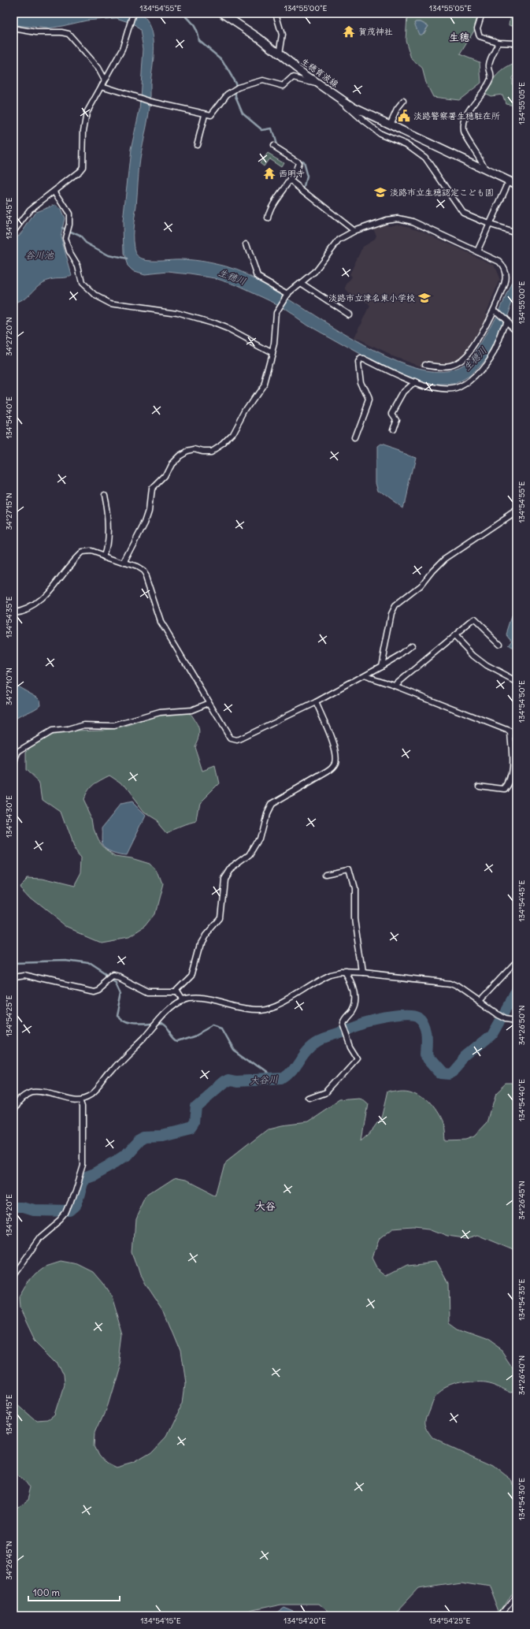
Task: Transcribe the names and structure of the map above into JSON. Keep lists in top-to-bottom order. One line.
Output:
{"streets":{"main road":["生穂育波線"]},"districts":["生穂","大谷"],"water":["谷川池","生穂川","大谷川"],"places":{"temple":["賀茂神社","西明寺"],"public building":["淡路警察署生穂駐在所"],"school or university":["淡路市立生穂認定こども園","淡路市立津名東小学校"]},"scale_bar":"100 m","coordinates":["134°54'55\"E","134°55'00\"E","134°55'05\"E","134°54'45\"E","34°27'20\"N","134°54'40\"E","34°27'15\"N","134°54'35\"E","34°27'10\"N","134°54'50\"E","134°54'30\"E","134°54'25\"E","34°26'50\"N","34°26'45\"N","134°54'20\"E","34°26'40\"N","134°54'15\"E"]}
